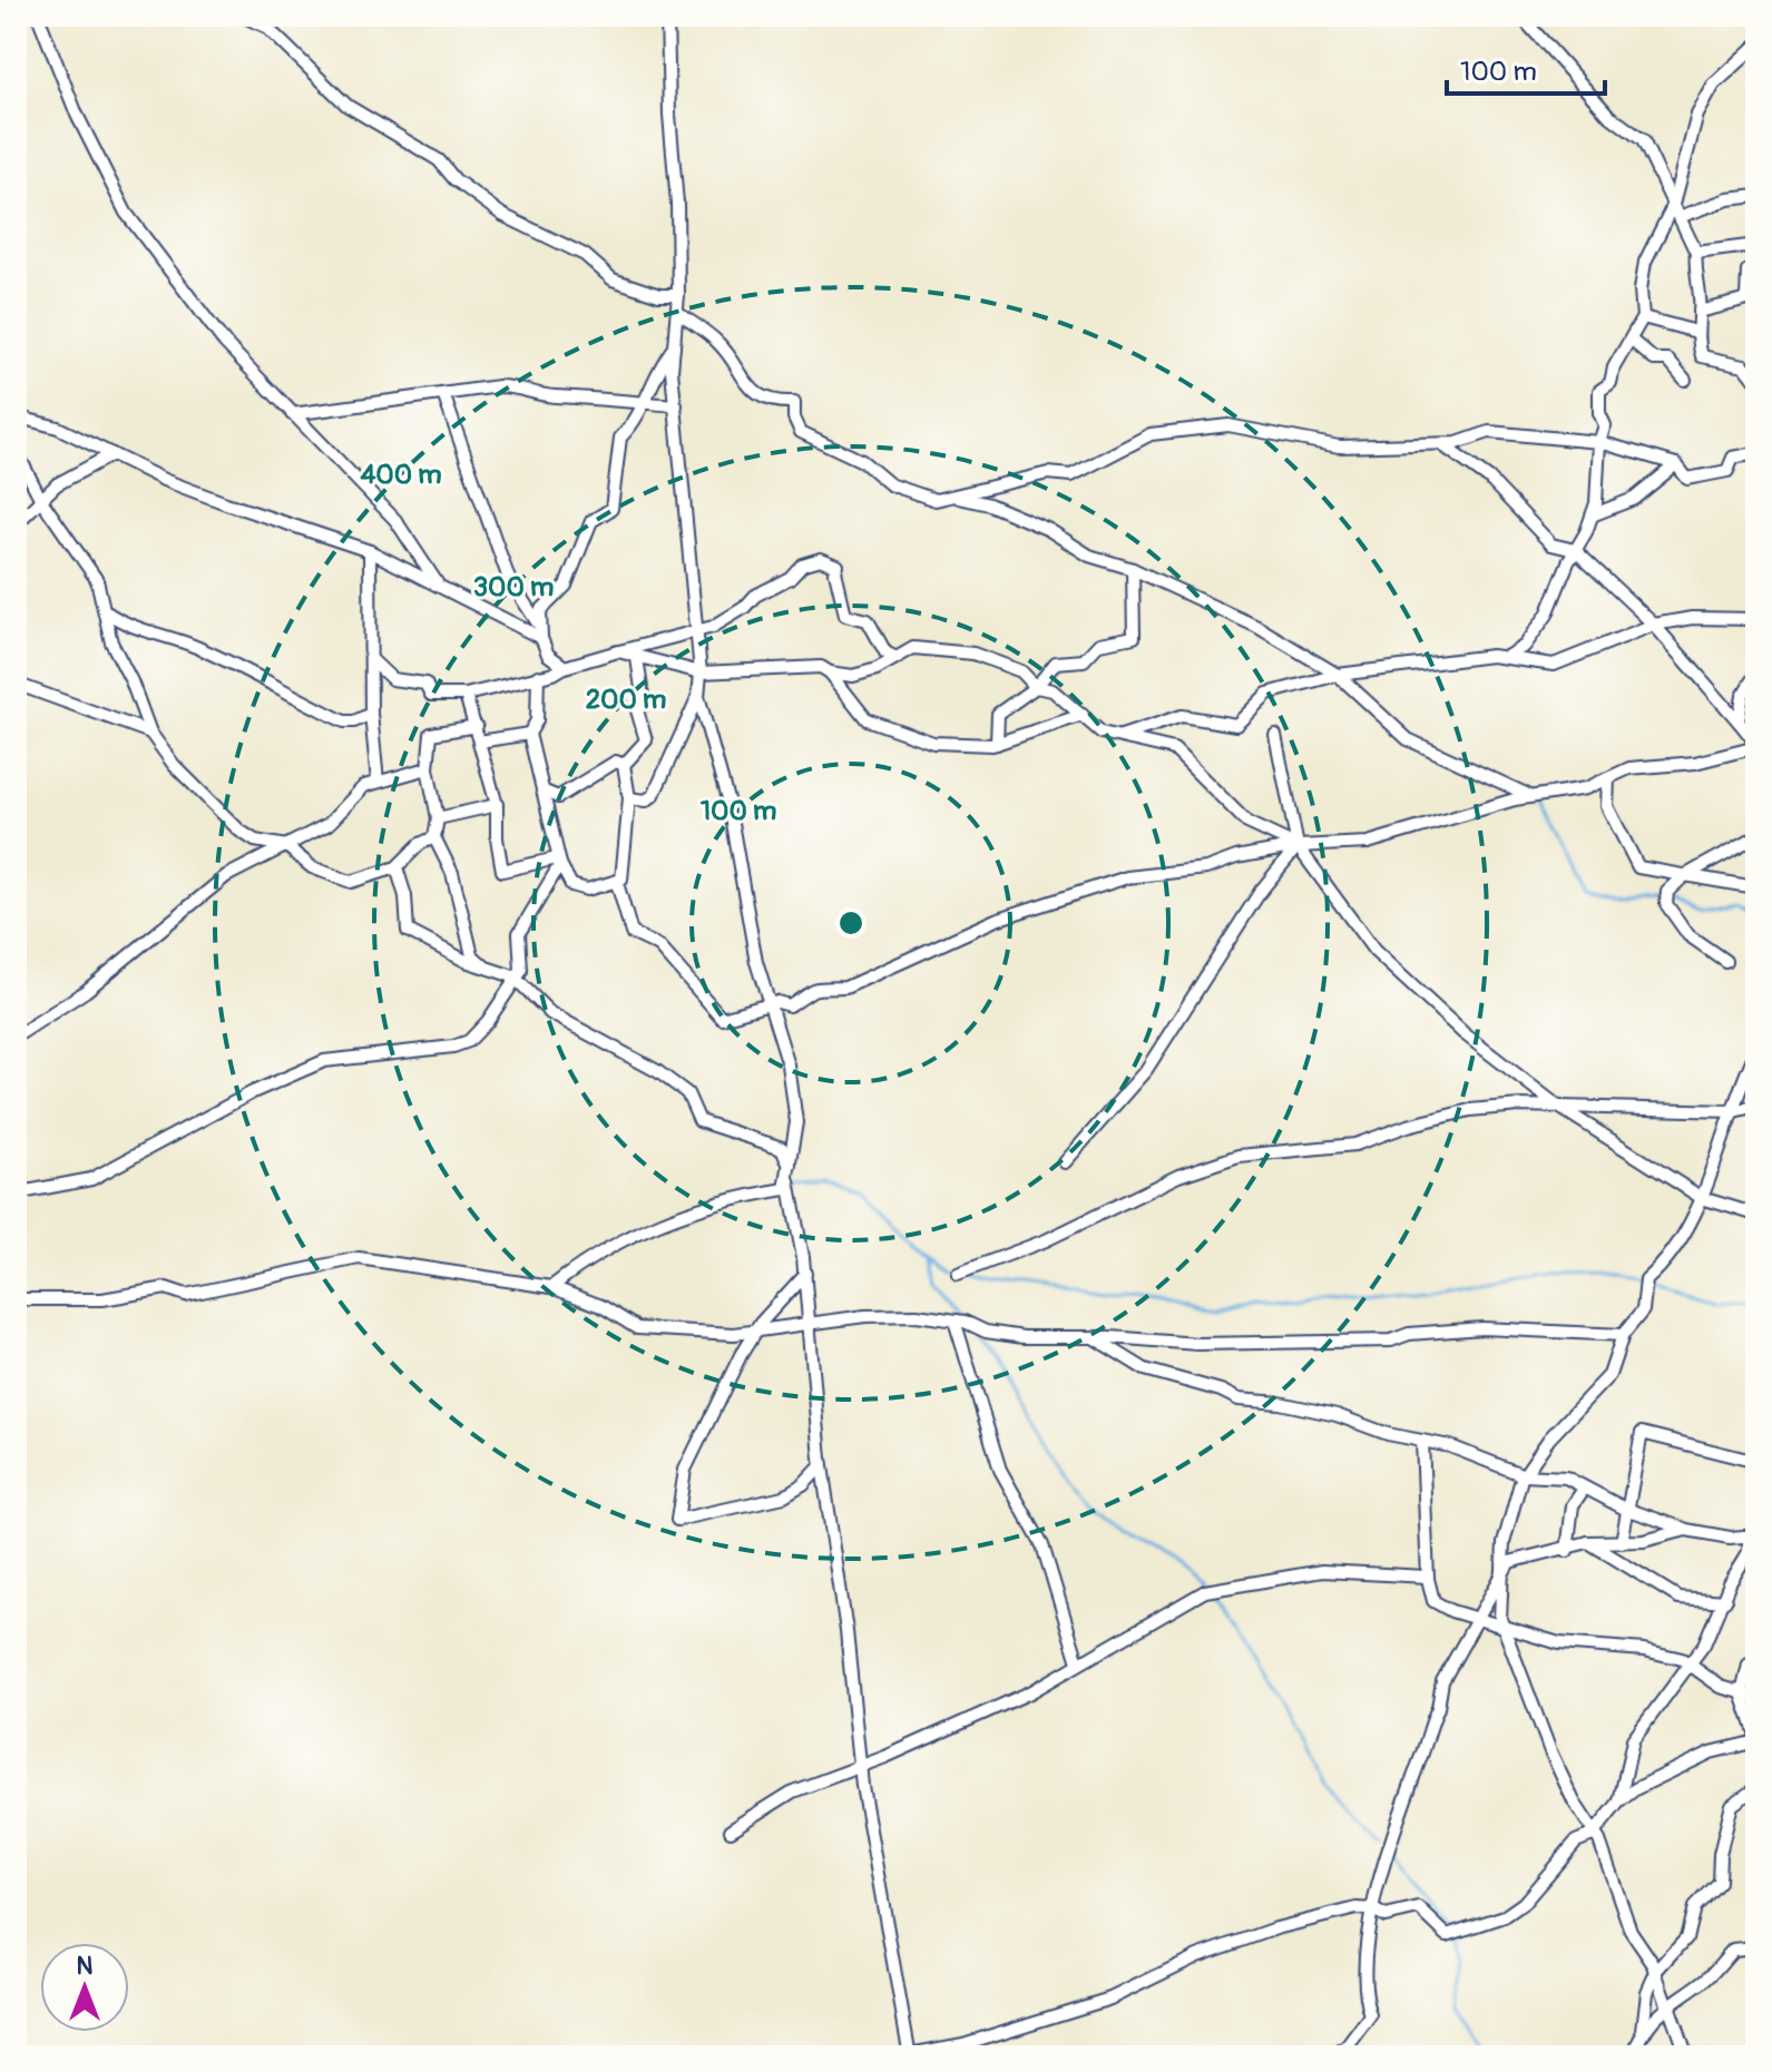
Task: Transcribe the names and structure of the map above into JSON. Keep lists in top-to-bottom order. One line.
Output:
{"scale_bar":"100 m","north":"top","rings":["400 m","300 m","200 m","100 m"]}
